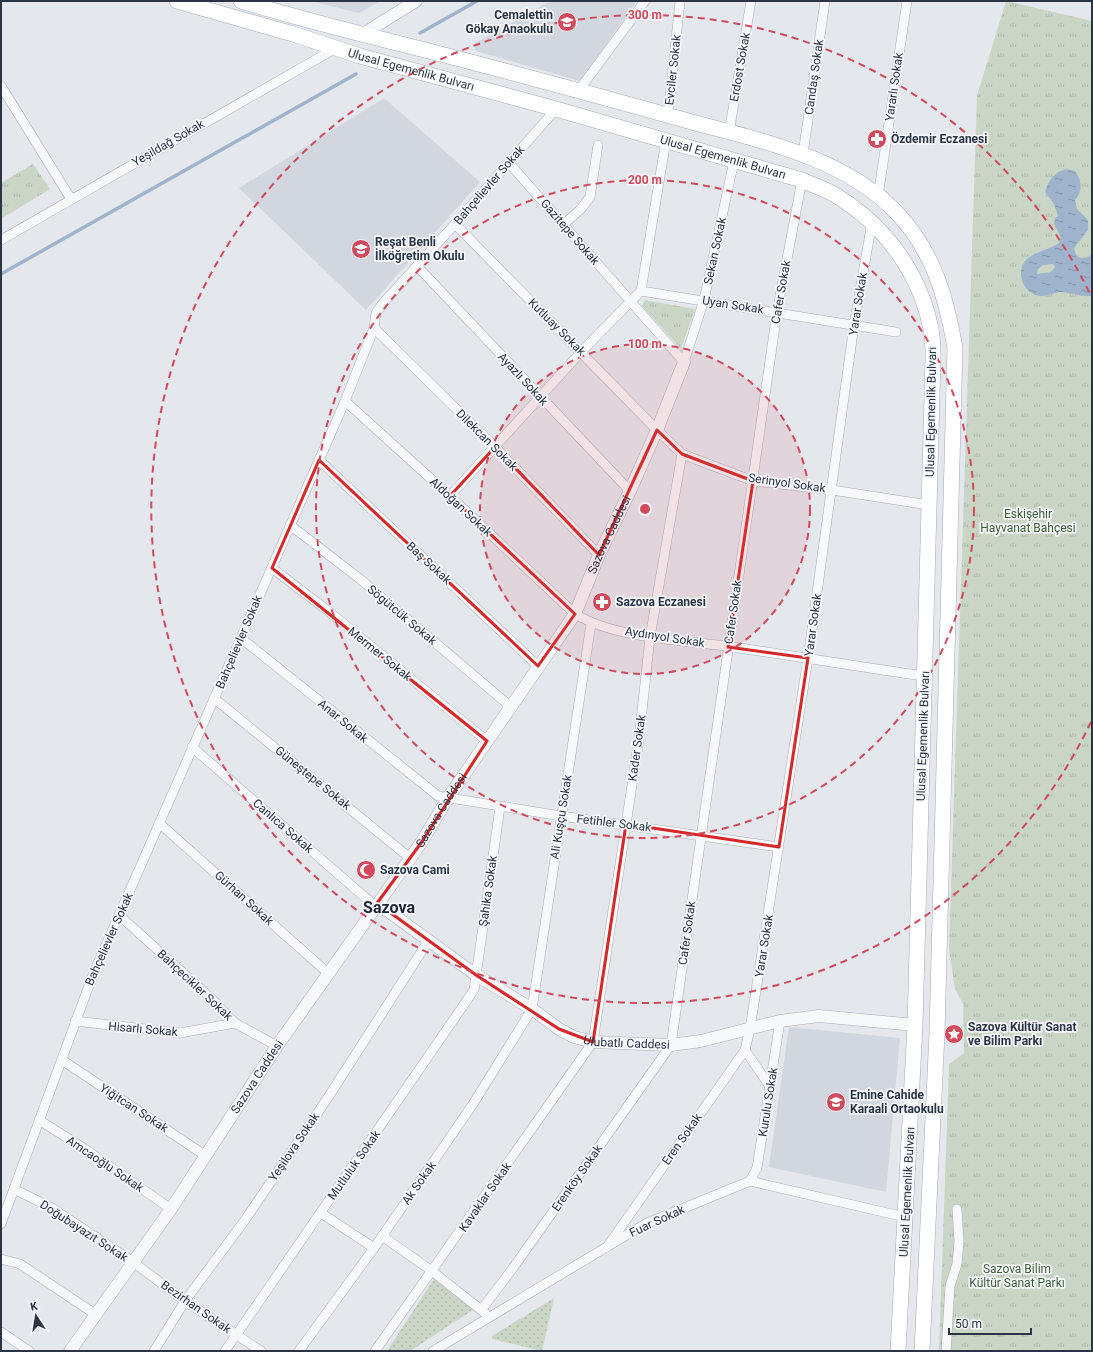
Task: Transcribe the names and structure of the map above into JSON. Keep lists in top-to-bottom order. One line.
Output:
{"streets":{"main road":["Ulusal Egemenlik Bulvarı"],"street":["Erdost Sokak","Evciler Sokak","Candaş Sokak","Yararlı Sokak","Yeşildağ Sokak","Bahçelievler Sokak","Gazitepe Sokak","Sekan Sokak","Cafer Sokak","Yarar Sokak","Uyan Sokak","Kutluay Sokak","Ayazlı Sokak","Dilekcan Sokak","Serinyol Sokak","Aldoğan Sokak","Sazova Caddesi","Baş Sokak","Sögütcük Sokak","Aydınyol Sokak","Mermer Sokak","Anar Sokak","Kader Sokak","Güneştepe Sokak","Ali Kuşçu Sokak","Fetihler Sokak","Canlıca Sokak","Şahika Sokak","Gürhan Sokak","Bahçecikler Sokak","Hisarlı Sokak","Ulubatlı Caddesi","Kurulu Sokak","Yiğitcan Sokak","Eren Sokak","Yeşilova Sokak","Amcaoğlu Sokak","Mutluluk Sokak","Erenköy Sokak","Ak Sokak","Kavaklar Sokak","Fuar Sokak","Doğubayazıt Sokak","Bezirhan Sokak"]},"crossings":[["Erdost Sokak","Ulusal Egemenlik Bulvarı"],["Ulusal Egemenlik Bulvarı","Evciler Sokak"],["Ulusal Egemenlik Bulvarı","Candaş Sokak"],["Ulusal Egemenlik Bulvarı","Yararlı Sokak"],["Ulusal Egemenlik Bulvarı","Yeşildağ Sokak"],["Ulusal Egemenlik Bulvarı","Bahçelievler Sokak"],["Ulusal Egemenlik Bulvarı","Sekan Sokak"],["Ulusal Egemenlik Bulvarı","Cafer Sokak"],["Ulusal Egemenlik Bulvarı","Yarar Sokak"],["Ulusal Egemenlik Bulvarı","Serinyol Sokak"],["Ulusal Egemenlik Bulvarı","Aydınyol Sokak"],["Ulusal Egemenlik Bulvarı","Ulubatlı Caddesi"],["Bahçelievler Sokak","Gazitepe Sokak"],["Bahçelievler Sokak","Kutluay Sokak"],["Bahçelievler Sokak","Ayazlı Sokak"],["Bahçelievler Sokak","Dilekcan Sokak"],["Bahçelievler Sokak","Aldoğan Sokak"],["Bahçelievler Sokak","Baş Sokak"],["Bahçelievler Sokak","Sögütcük Sokak"],["Bahçelievler Sokak","Mermer Sokak"],["Bahçelievler Sokak","Anar Sokak"],["Bahçelievler Sokak","Güneştepe Sokak"],["Bahçelievler Sokak","Canlıca Sokak"],["Bahçelievler Sokak","Gürhan Sokak"],["Bahçelievler Sokak","Bahçecikler Sokak"],["Bahçelievler Sokak","Hisarlı Sokak"],["Bahçelievler Sokak","Yiğitcan Sokak"],["Bahçelievler Sokak","Amcaoğlu Sokak"],["Bahçelievler Sokak","Doğubayazıt Sokak"],["Gazitepe Sokak","Sekan Sokak"],["Gazitepe Sokak","Sazova Caddesi"],["Sekan Sokak","Uyan Sokak"],["Sekan Sokak","Sazova Caddesi"],["Cafer Sokak","Uyan Sokak"],["Cafer Sokak","Serinyol Sokak"],["Cafer Sokak","Aydınyol Sokak"],["Cafer Sokak","Fetihler Sokak"],["Cafer Sokak","Ulubatlı Caddesi"],["Cafer Sokak","Erenköy Sokak"],["Yarar Sokak","Uyan Sokak"],["Yarar Sokak","Serinyol Sokak"],["Yarar Sokak","Aydınyol Sokak"],["Yarar Sokak","Fetihler Sokak"],["Yarar Sokak","Ulubatlı Caddesi"],["Yarar Sokak","Eren Sokak"],["Kutluay Sokak","Serinyol Sokak"],["Kutluay Sokak","Sazova Caddesi"],["Ayazlı Sokak","Sazova Caddesi"],["Dilekcan Sokak","Sazova Caddesi"],["Serinyol Sokak","Sazova Caddesi"],["Serinyol Sokak","Kader Sokak"],["Aldoğan Sokak","Sazova Caddesi"],["Aldoğan Sokak","Aydınyol Sokak"],["Sazova Caddesi","Baş Sokak"],["Sazova Caddesi","Sögütcük Sokak"],["Sazova Caddesi","Aydınyol Sokak"],["Sazova Caddesi","Mermer Sokak"],["Sazova Caddesi","Anar Sokak"],["Sazova Caddesi","Güneştepe Sokak"],["Sazova Caddesi","Fetihler Sokak"],["Sazova Caddesi","Canlıca Sokak"],["Sazova Caddesi","Gürhan Sokak"],["Sazova Caddesi","Bahçecikler Sokak"],["Sazova Caddesi","Ulubatlı Caddesi"],["Sazova Caddesi","Yiğitcan Sokak"],["Sazova Caddesi","Amcaoğlu Sokak"],["Sazova Caddesi","Doğubayazıt Sokak"],["Sazova Caddesi","Bezirhan Sokak"],["Aydınyol Sokak","Kader Sokak"],["Aydınyol Sokak","Ali Kuşçu Sokak"],["Anar Sokak","Fetihler Sokak"],["Kader Sokak","Fetihler Sokak"],["Kader Sokak","Ulubatlı Caddesi"],["Kader Sokak","Kavaklar Sokak"],["Ali Kuşçu Sokak","Fetihler Sokak"],["Ali Kuşçu Sokak","Ulubatlı Caddesi"],["Ali Kuşçu Sokak","Ak Sokak"],["Fetihler Sokak","Şahika Sokak"],["Canlıca Sokak","Ulubatlı Caddesi"],["Şahika Sokak","Ulubatlı Caddesi"],["Şahika Sokak","Mutluluk Sokak"],["Bahçecikler Sokak","Hisarlı Sokak"],["Ulubatlı Caddesi","Kurulu Sokak"],["Ulubatlı Caddesi","Eren Sokak"],["Ulubatlı Caddesi","Yeşilova Sokak"],["Ulubatlı Caddesi","Mutluluk Sokak"],["Ulubatlı Caddesi","Erenköy Sokak"],["Ulubatlı Caddesi","Ak Sokak"],["Ulubatlı Caddesi","Kavaklar Sokak"],["Kurulu Sokak","Fuar Sokak"],["Eren Sokak","Fuar Sokak"],["Yeşilova Sokak","Bezirhan Sokak"],["Mutluluk Sokak","Bezirhan Sokak"],["Doğubayazıt Sokak","Bezirhan Sokak"]],"districts":["Sazova"],"parks":["Eskişehir Hayvanat Bahçesi","Sazova Bilim Kültür Sanat Parkı"],"places":{"school or university":["Cemalettin Gökay Anaokulu","Reşat Benli İlköğretim Okulu","Emine Cahide Karaali Ortaokulu"],"pharmacy":["Özdemir Eczanesi","Sazova Eczanesi"],"mosque":["Sazova Cami"],"place":["Sazova Kültür Sanat ve Bilim Parkı"]},"scale_bar":"50 m","north":"top","rings":["300 m","200 m","100 m"]}
